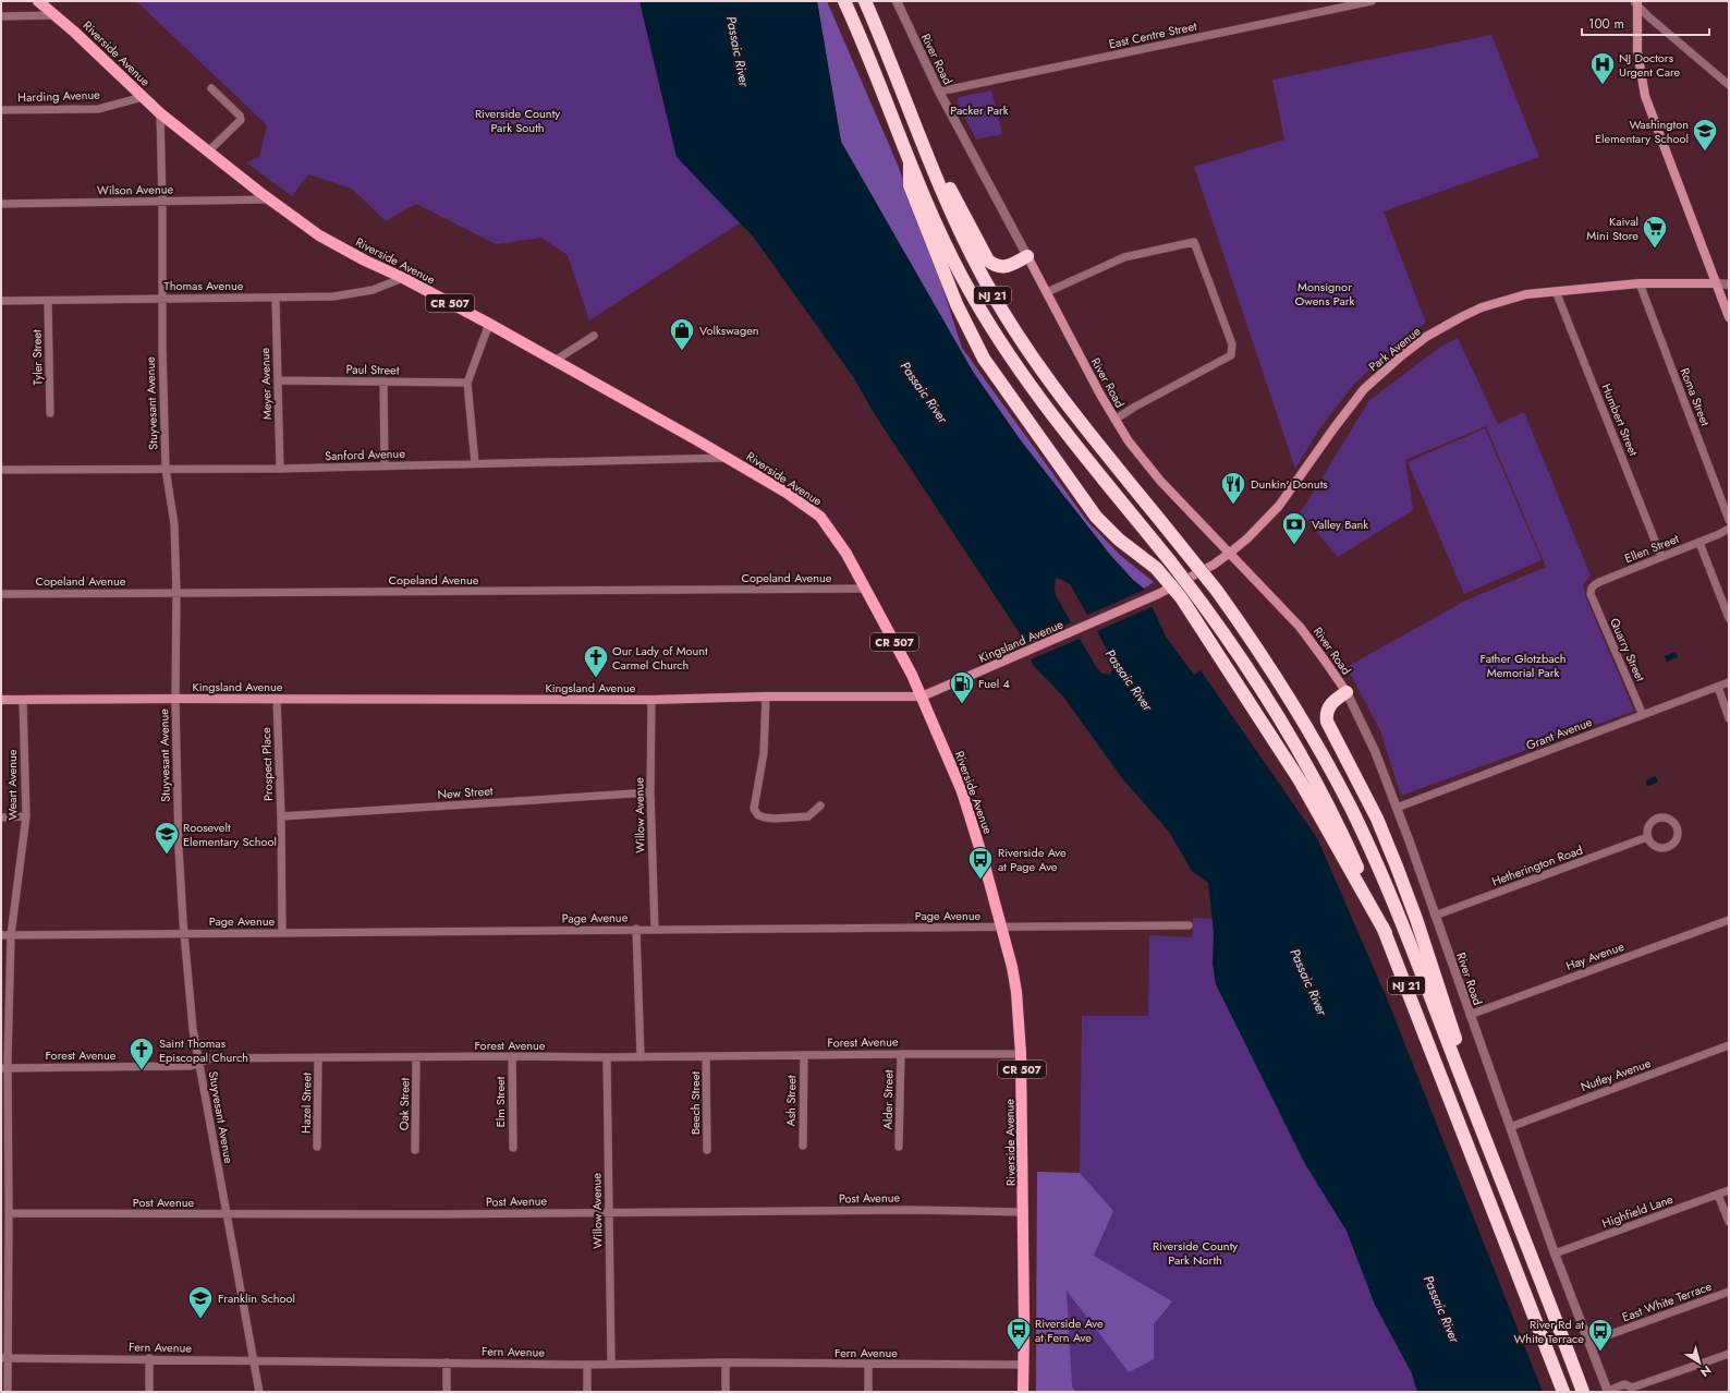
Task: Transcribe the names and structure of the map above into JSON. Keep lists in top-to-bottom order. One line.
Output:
{"streets":{"highway":["NJ 21"],"main road":["Riverside Avenue","River Road","CR 507","Park Avenue","Kingsland Avenue"],"street":["East Centre Street","Harding Avenue","Wilson Avenue","Thomas Avenue","Tyler Street","Paul Street","Meyer Avenue","Roma Street","Stuyvesant Avenue","Humbert Street","Sanford Avenue","Ellen Street","Copeland Avenue","Quarry Street","Grant Avenue","Prospect Place","Weart Avenue","New Street","Willow Avenue","Hetherington Road","Page Avenue","Hay Avenue","Forest Avenue","Nutley Avenue","Alder Street","Ash Street","Elm Street","Hazel Street","Beech Street","Oak Street","Post Avenue","Highfield Lane","East White Terrace","Fern Avenue"]},"crossings":[["East Centre Street","River Road"],["Riverside Avenue","Harding Avenue"],["Riverside Avenue","Wilson Avenue"],["Riverside Avenue","Thomas Avenue"],["Riverside Avenue","Stuyvesant Avenue"],["Riverside Avenue","Sanford Avenue"],["Riverside Avenue","Copeland Avenue"],["Riverside Avenue","Kingsland Avenue"],["Riverside Avenue","Page Avenue"],["Riverside Avenue","Forest Avenue"],["Riverside Avenue","Post Avenue"],["Riverside Avenue","Fern Avenue"],["River Road","Park Avenue"],["River Road","Grant Avenue"],["River Road","Hetherington Road"],["River Road","Hay Avenue"],["River Road","Nutley Avenue"],["River Road","Highfield Lane"],["River Road","East White Terrace"],["Wilson Avenue","Stuyvesant Avenue"],["Thomas Avenue","Tyler Street"],["Thomas Avenue","Meyer Avenue"],["Thomas Avenue","Stuyvesant Avenue"],["Park Avenue","Roma Street"],["Park Avenue","Humbert Street"],["Park Avenue","Kingsland Avenue"],["Paul Street","Meyer Avenue"],["Meyer Avenue","Sanford Avenue"],["Stuyvesant Avenue","Sanford Avenue"],["Stuyvesant Avenue","Copeland Avenue"],["Stuyvesant Avenue","Kingsland Avenue"],["Stuyvesant Avenue","Page Avenue"],["Stuyvesant Avenue","Forest Avenue"],["Stuyvesant Avenue","Post Avenue"],["Stuyvesant Avenue","Fern Avenue"],["Humbert Street","Ellen Street"],["Ellen Street","Quarry Street"],["Kingsland Avenue","Prospect Place"],["Kingsland Avenue","Weart Avenue"],["Kingsland Avenue","Willow Avenue"],["Quarry Street","Grant Avenue"],["Prospect Place","New Street"],["Prospect Place","Page Avenue"],["Weart Avenue","Page Avenue"],["Weart Avenue","Forest Avenue"],["Weart Avenue","Post Avenue"],["Weart Avenue","Fern Avenue"],["New Street","Willow Avenue"],["Willow Avenue","Page Avenue"],["Willow Avenue","Forest Avenue"],["Willow Avenue","Post Avenue"],["Willow Avenue","Fern Avenue"],["Forest Avenue","Alder Street"],["Forest Avenue","Ash Street"],["Forest Avenue","Elm Street"],["Forest Avenue","Hazel Street"],["Forest Avenue","Beech Street"],["Forest Avenue","Oak Street"]],"water":["Passaic River"],"parks":["Packer Park","Riverside County Park South","Monsignor Owens Park","Father Glotzbach Memorial Park","Riverside County Park North"],"places":{"hospital":["NJ Doctors Urgent Care"],"school or university":["Washington Elementary School","Roosevelt Elementary School","Franklin School"],"supermarket":["Kaival Mini Store"],"shop":["Volkswagen"],"restaurant":["Dunkin' Donuts"],"bank":["Valley Bank"],"church":["Our Lady of Mount Carmel Church","Saint Thomas Episcopal Church"],"fuel station":["Fuel 4"],"bus stop":["Riverside Ave at Page Ave","Riverside Ave at Fern Ave","River Rd at White Terrace"]},"scale_bar":"100 m","north":"bottom right"}
